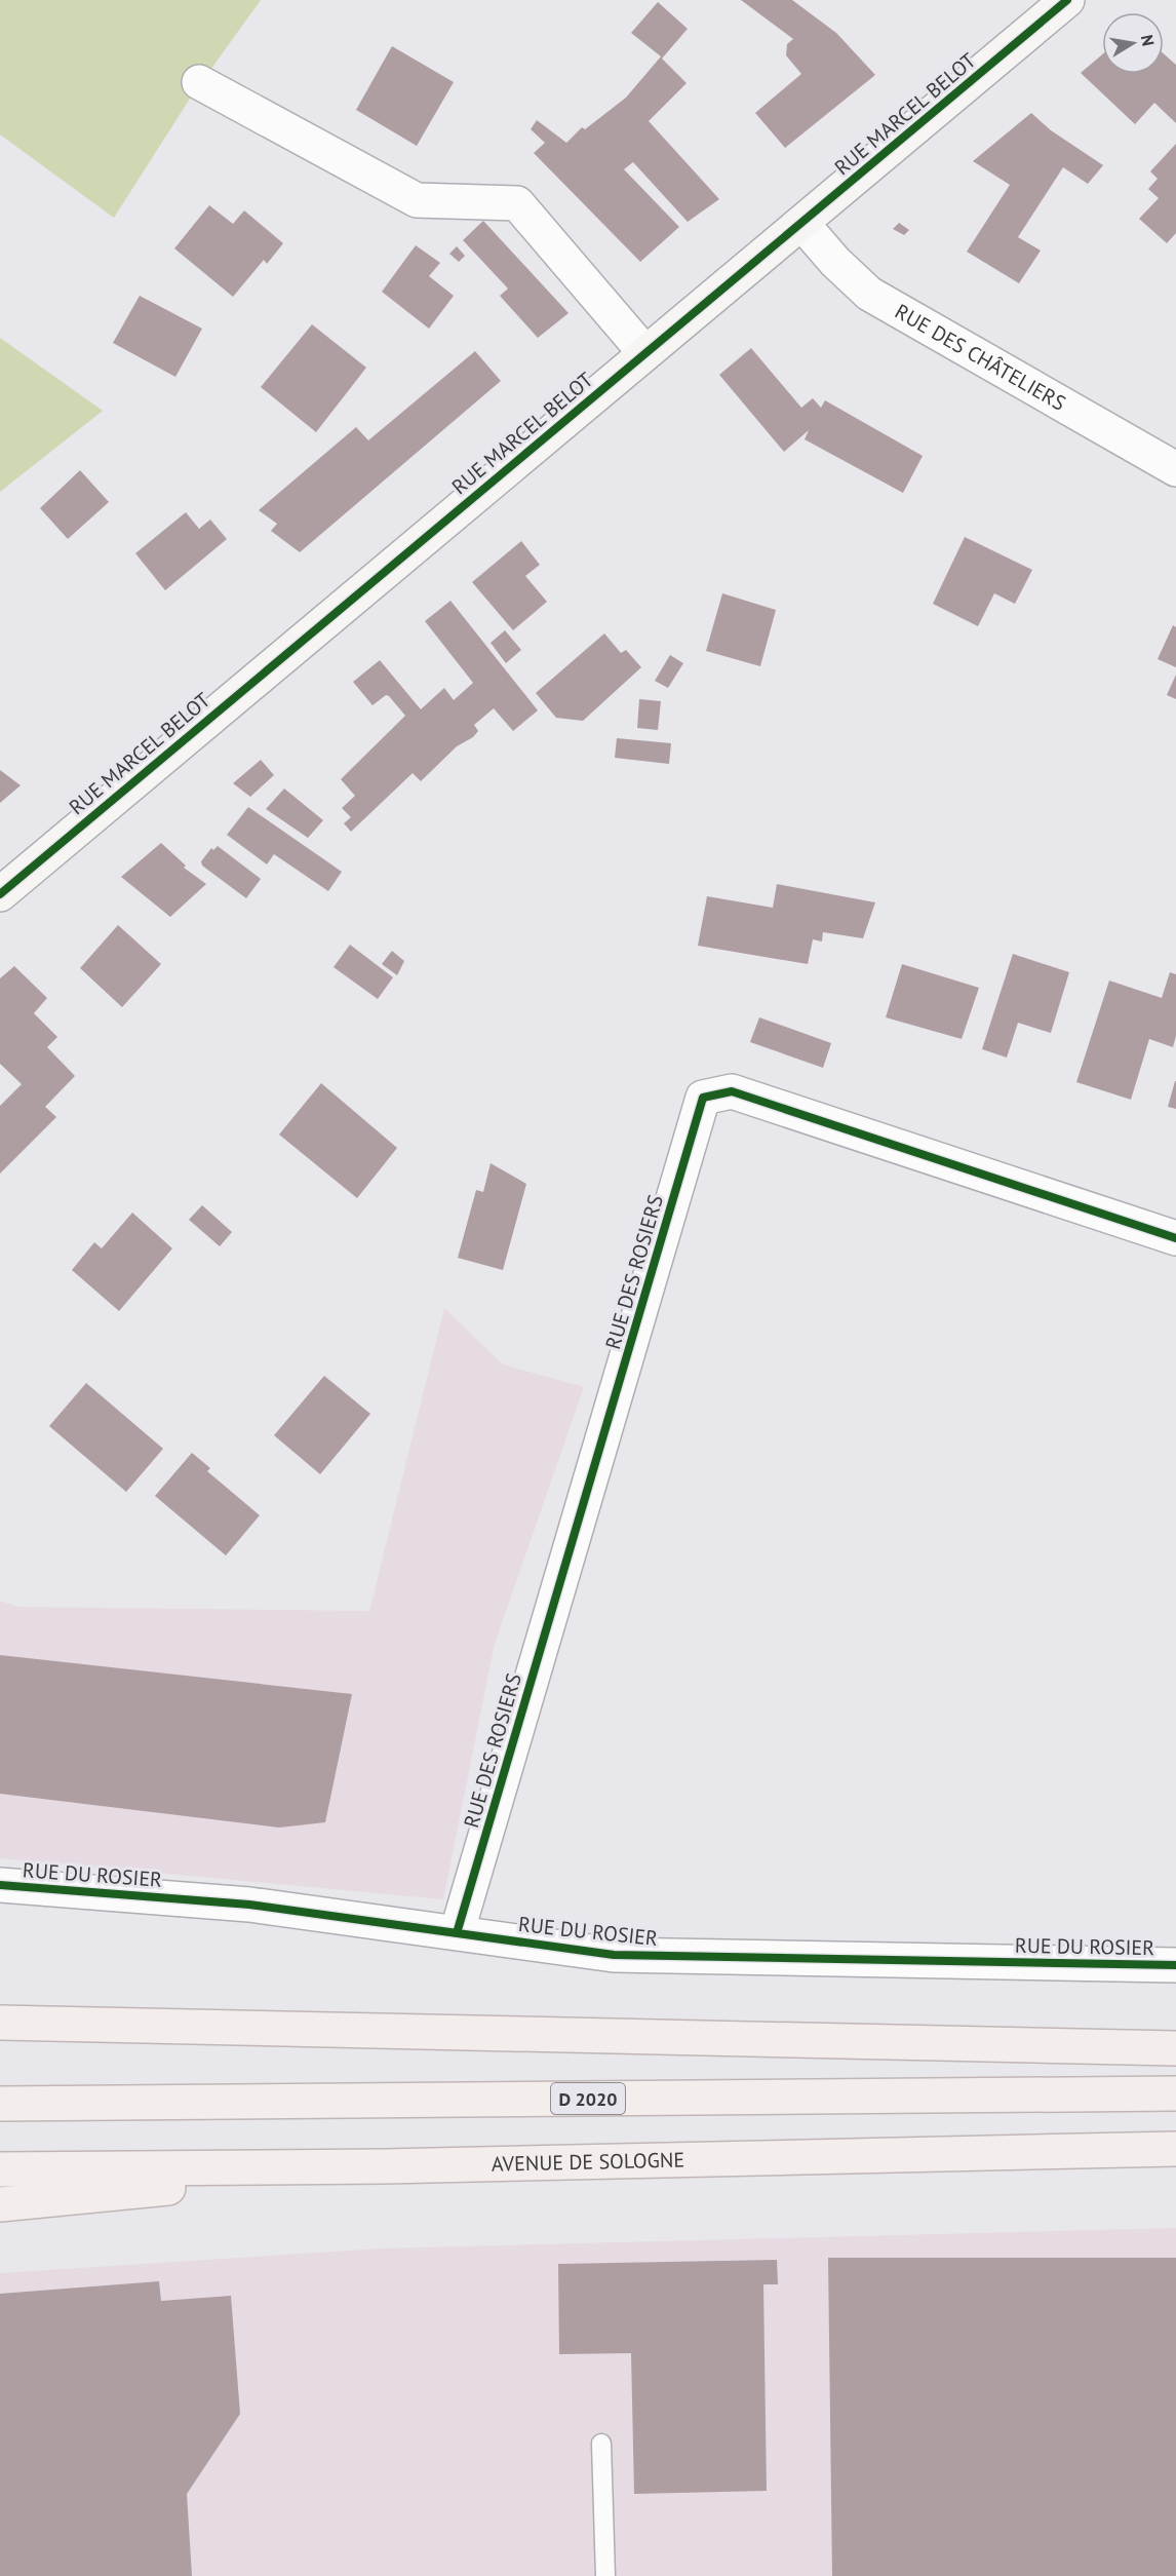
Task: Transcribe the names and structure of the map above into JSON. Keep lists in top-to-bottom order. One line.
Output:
{"streets":{"main road":["RUE MARCEL BELOT","D 2020","AVENUE DE SOLOGNE"],"street":["RUE DES CHÂTELIERS","RUE DES ROSIERS","RUE DU ROSIER"]},"crossings":[["RUE MARCEL BELOT","RUE DES CHÂTELIERS"],["RUE DES ROSIERS","RUE DU ROSIER"]],"north":"right"}
